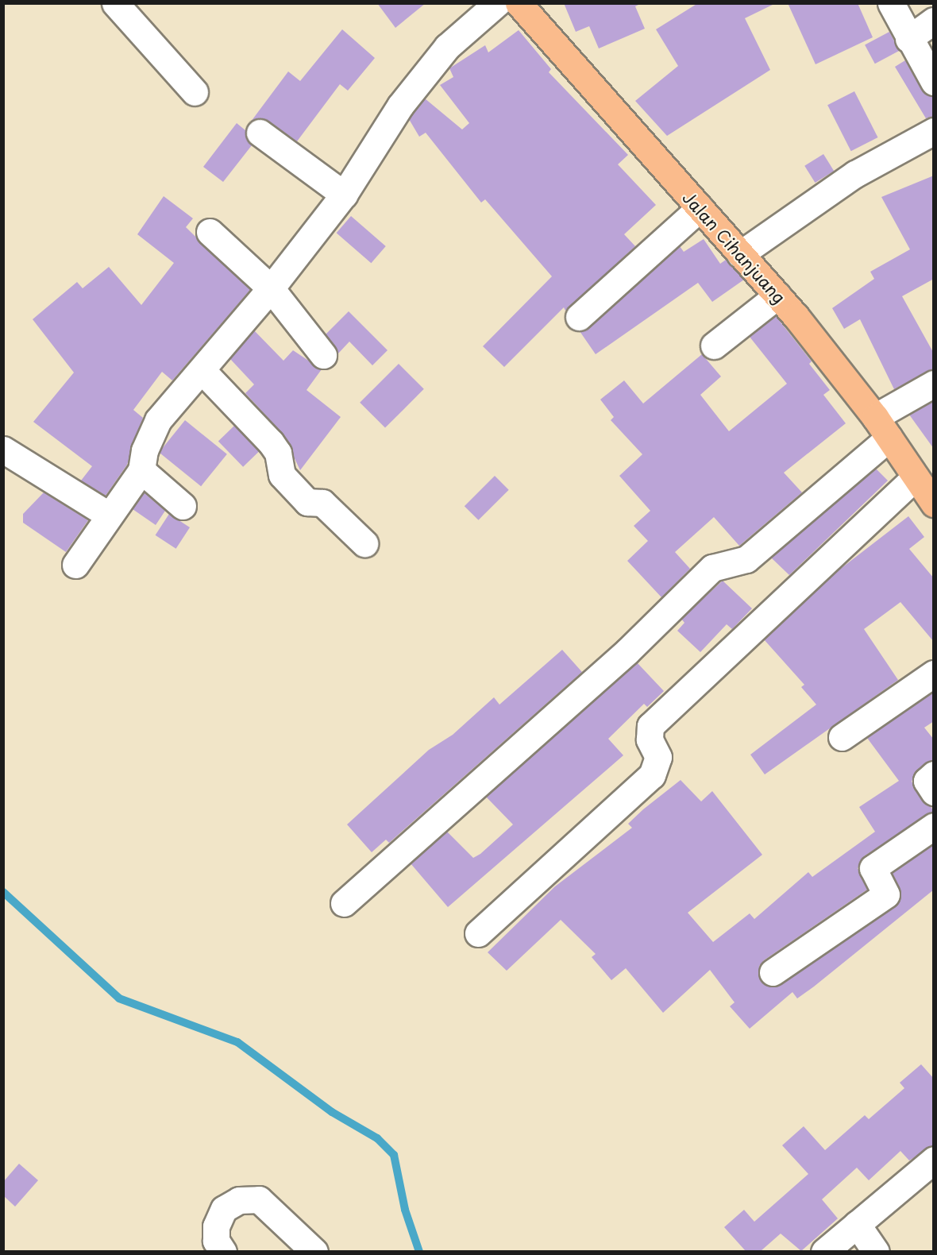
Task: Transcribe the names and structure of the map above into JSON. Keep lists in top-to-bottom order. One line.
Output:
{"streets":{"main road":["Jalan Cihanjuang"]}}
